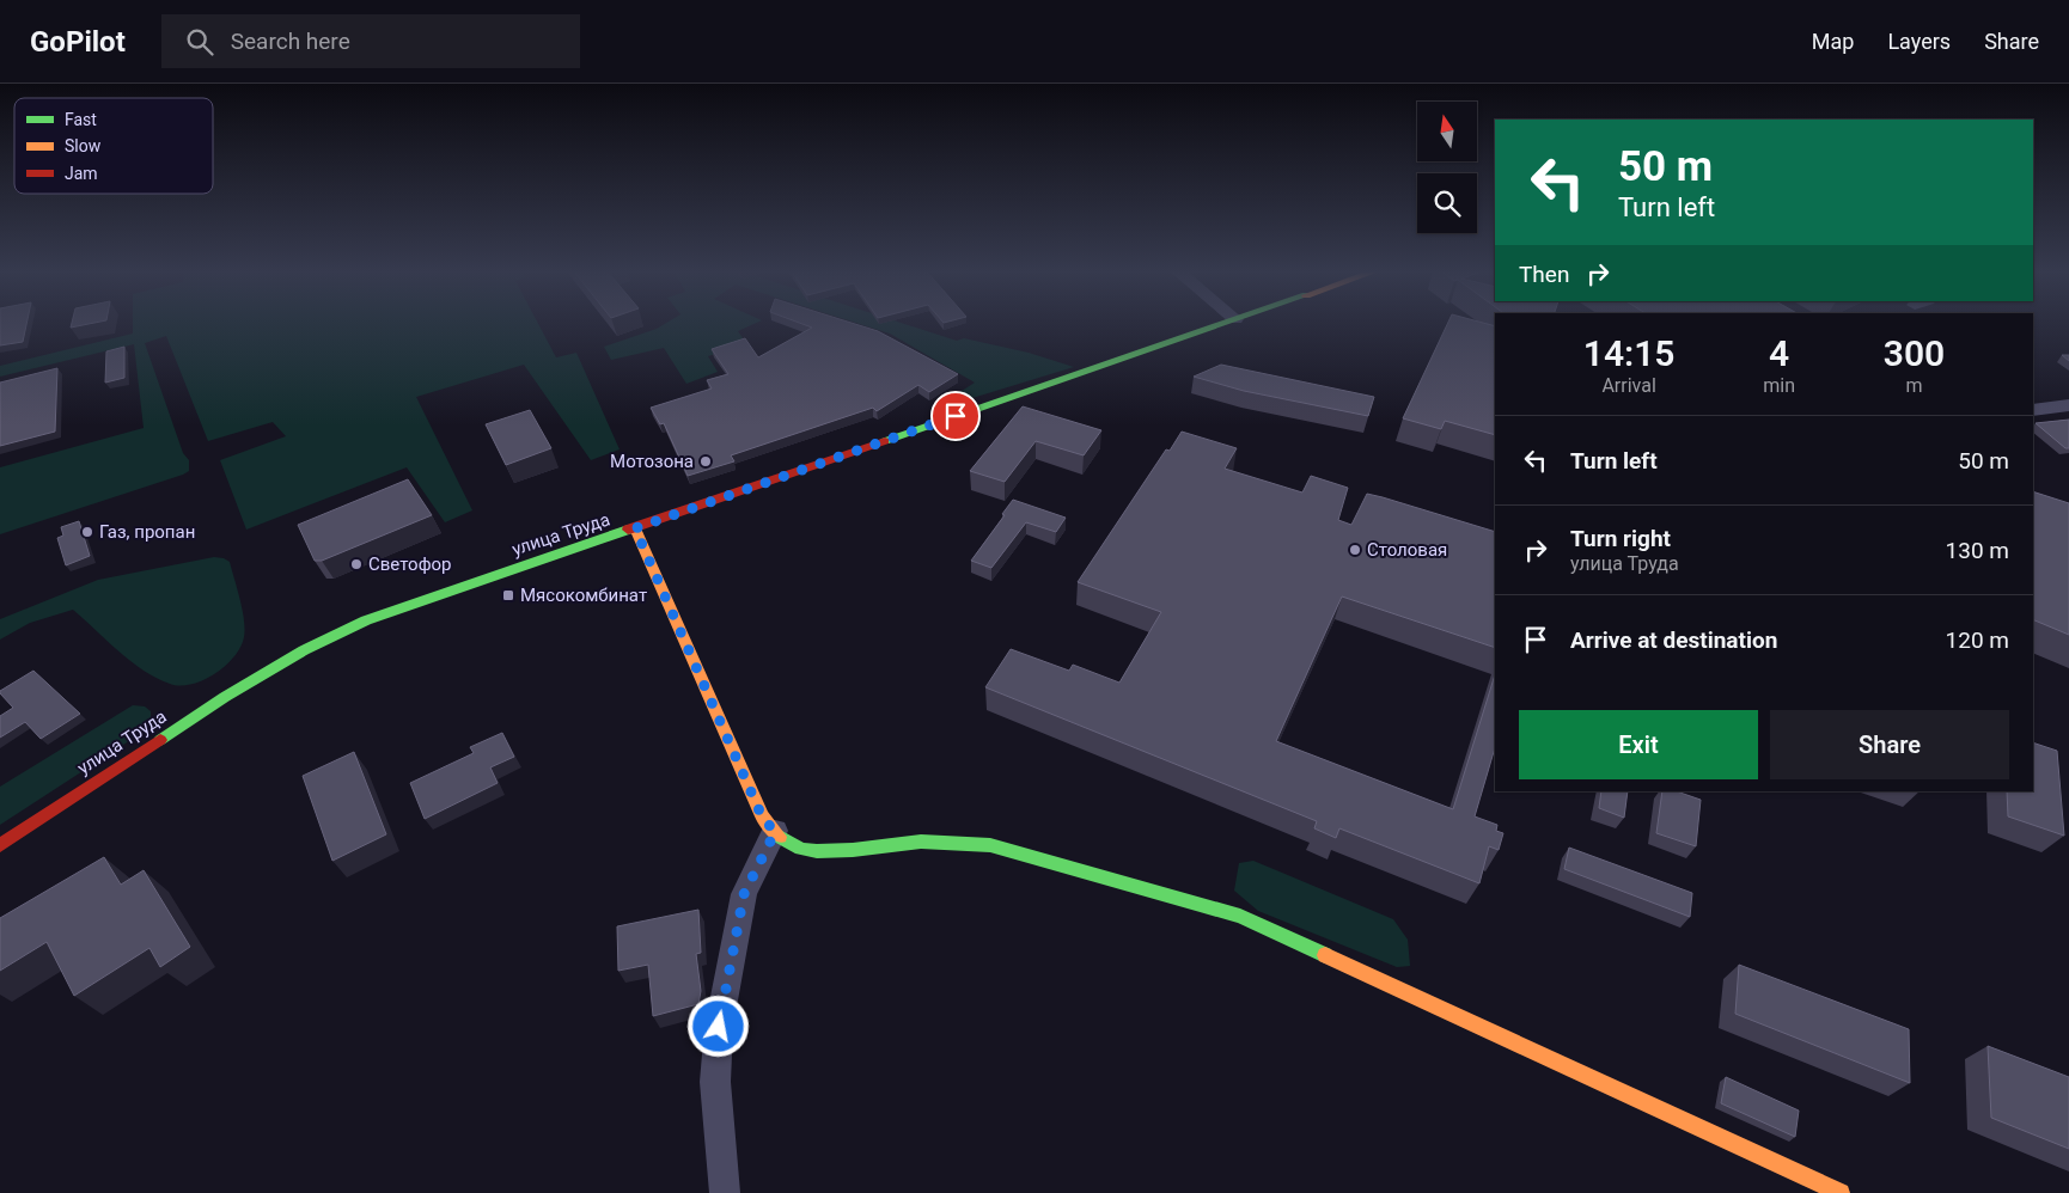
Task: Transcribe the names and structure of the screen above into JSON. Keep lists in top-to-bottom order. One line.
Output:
{"streets":{"street":["улица Труда"]},"places":{"other":["Мотозона","Газ, пропан","Столовая","Светофор"],"transit":["Мясокомбинат"]},"legend":["Fast","Slow","Jam"],"north":"top","page":{"header":"GoPilot","search":"Search here","nav":["Map","Layers","Share"],"turn":["50 m","Turn left"],"then":"Then","eta":["14:15","Arrival","4","min","300","m"],"list":[{"name":"Turn left","value":"50 m"},{"name":"Turn right","note":"улица Труда","value":"130 m"},{"name":"Arrive at destination","value":"120 m"}],"buttons":["Exit","Share"]}}
